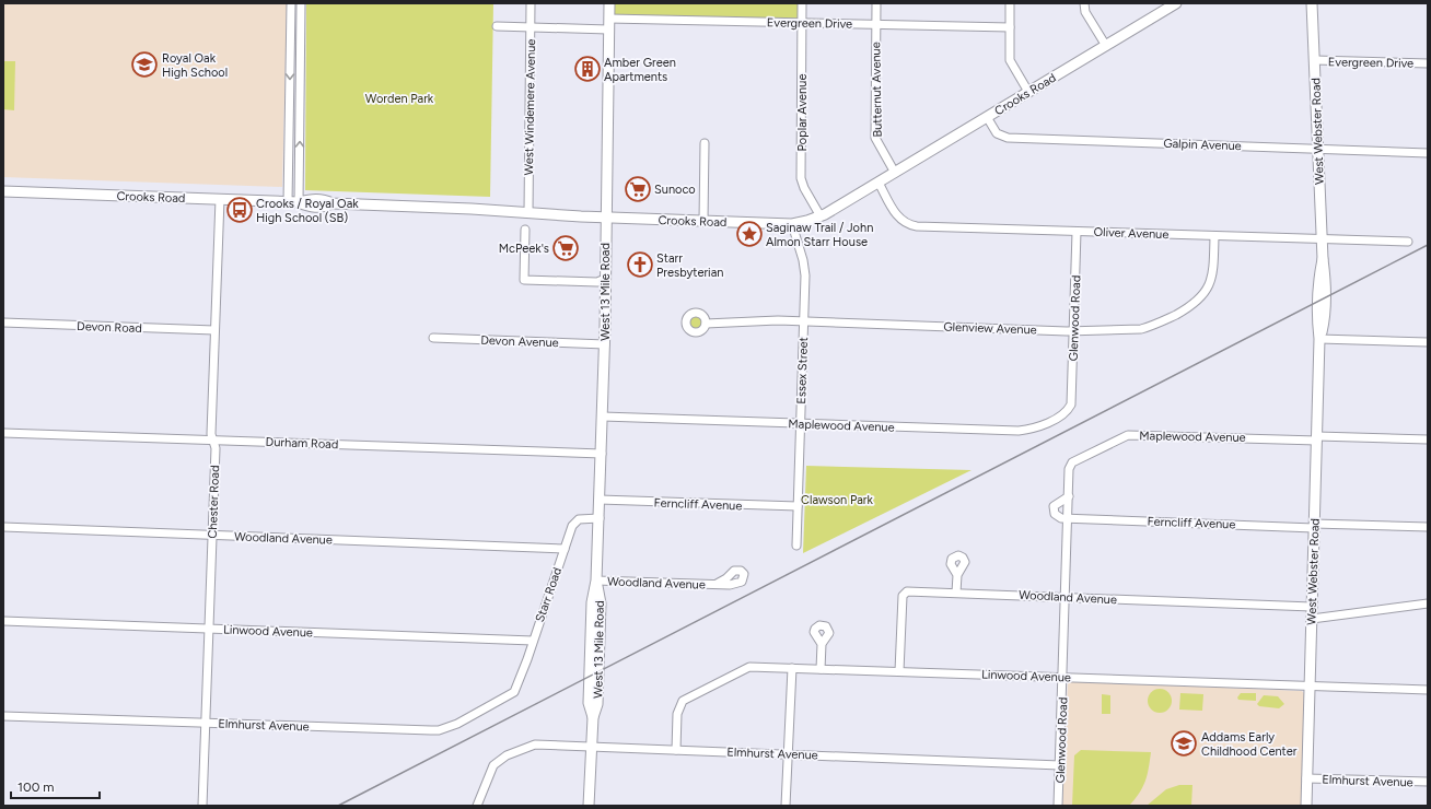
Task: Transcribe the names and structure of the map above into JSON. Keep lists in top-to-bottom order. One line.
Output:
{"streets":{"main road":["Crooks Road","West Webster Road","West 13 Mile Road"],"street":["Evergreen Drive","Butternut Avenue","West Windemere Avenue","Poplar Avenue","Galpin Avenue","Oliver Avenue","Glenwood Road","Devon Road","Glenview Avenue","Devon Avenue","Essex Street","Maplewood Avenue","Durham Road","Chester Road","Ferncliff Avenue","Woodland Avenue","Starr Road","Linwood Avenue","Elmhurst Avenue"]},"crossings":[["Evergreen Drive","Butternut Avenue"],["Evergreen Drive","West Windemere Avenue"],["Evergreen Drive","Poplar Avenue"],["Evergreen Drive","West Webster Road"],["Evergreen Drive","West 13 Mile Road"],["Butternut Avenue","Crooks Road"],["Crooks Road","West Windemere Avenue"],["Crooks Road","Poplar Avenue"],["Crooks Road","Galpin Avenue"],["Crooks Road","Oliver Avenue"],["Crooks Road","West 13 Mile Road"],["Crooks Road","Essex Street"],["Crooks Road","Chester Road"],["West Webster Road","Galpin Avenue"],["West Webster Road","Oliver Avenue"],["West Webster Road","Maplewood Avenue"],["West Webster Road","Ferncliff Avenue"],["West Webster Road","Woodland Avenue"],["West Webster Road","Linwood Avenue"],["West Webster Road","Elmhurst Avenue"],["Oliver Avenue","Glenwood Road"],["Oliver Avenue","Glenview Avenue"],["West 13 Mile Road","Devon Avenue"],["West 13 Mile Road","Maplewood Avenue"],["West 13 Mile Road","Durham Road"],["West 13 Mile Road","Ferncliff Avenue"],["West 13 Mile Road","Woodland Avenue"],["West 13 Mile Road","Starr Road"],["West 13 Mile Road","Elmhurst Avenue"],["Glenwood Road","Glenview Avenue"],["Glenwood Road","Maplewood Avenue"],["Glenwood Road","Ferncliff Avenue"],["Glenwood Road","Woodland Avenue"],["Glenwood Road","Linwood Avenue"],["Glenwood Road","Elmhurst Avenue"],["Devon Road","Chester Road"],["Glenview Avenue","Essex Street"],["Essex Street","Maplewood Avenue"],["Essex Street","Ferncliff Avenue"],["Durham Road","Chester Road"],["Chester Road","Woodland Avenue"],["Chester Road","Linwood Avenue"],["Chester Road","Elmhurst Avenue"],["Woodland Avenue","Starr Road"],["Woodland Avenue","Linwood Avenue"],["Starr Road","Linwood Avenue"],["Starr Road","Elmhurst Avenue"],["Linwood Avenue","Elmhurst Avenue"]],"parks":["Worden Park","Clawson Park"],"places":{"school or university":["Royal Oak High School","Addams Early Childhood Center"],"building":["Amber Green Apartments"],"supermarket":["Sunoco","McPeek's"],"bus stop":["Crooks / Royal Oak High School (SB)"],"place":["Saginaw Trail / John Almon Starr House"],"church":["Starr Presbyterian"]},"scale_bar":"100 m"}
